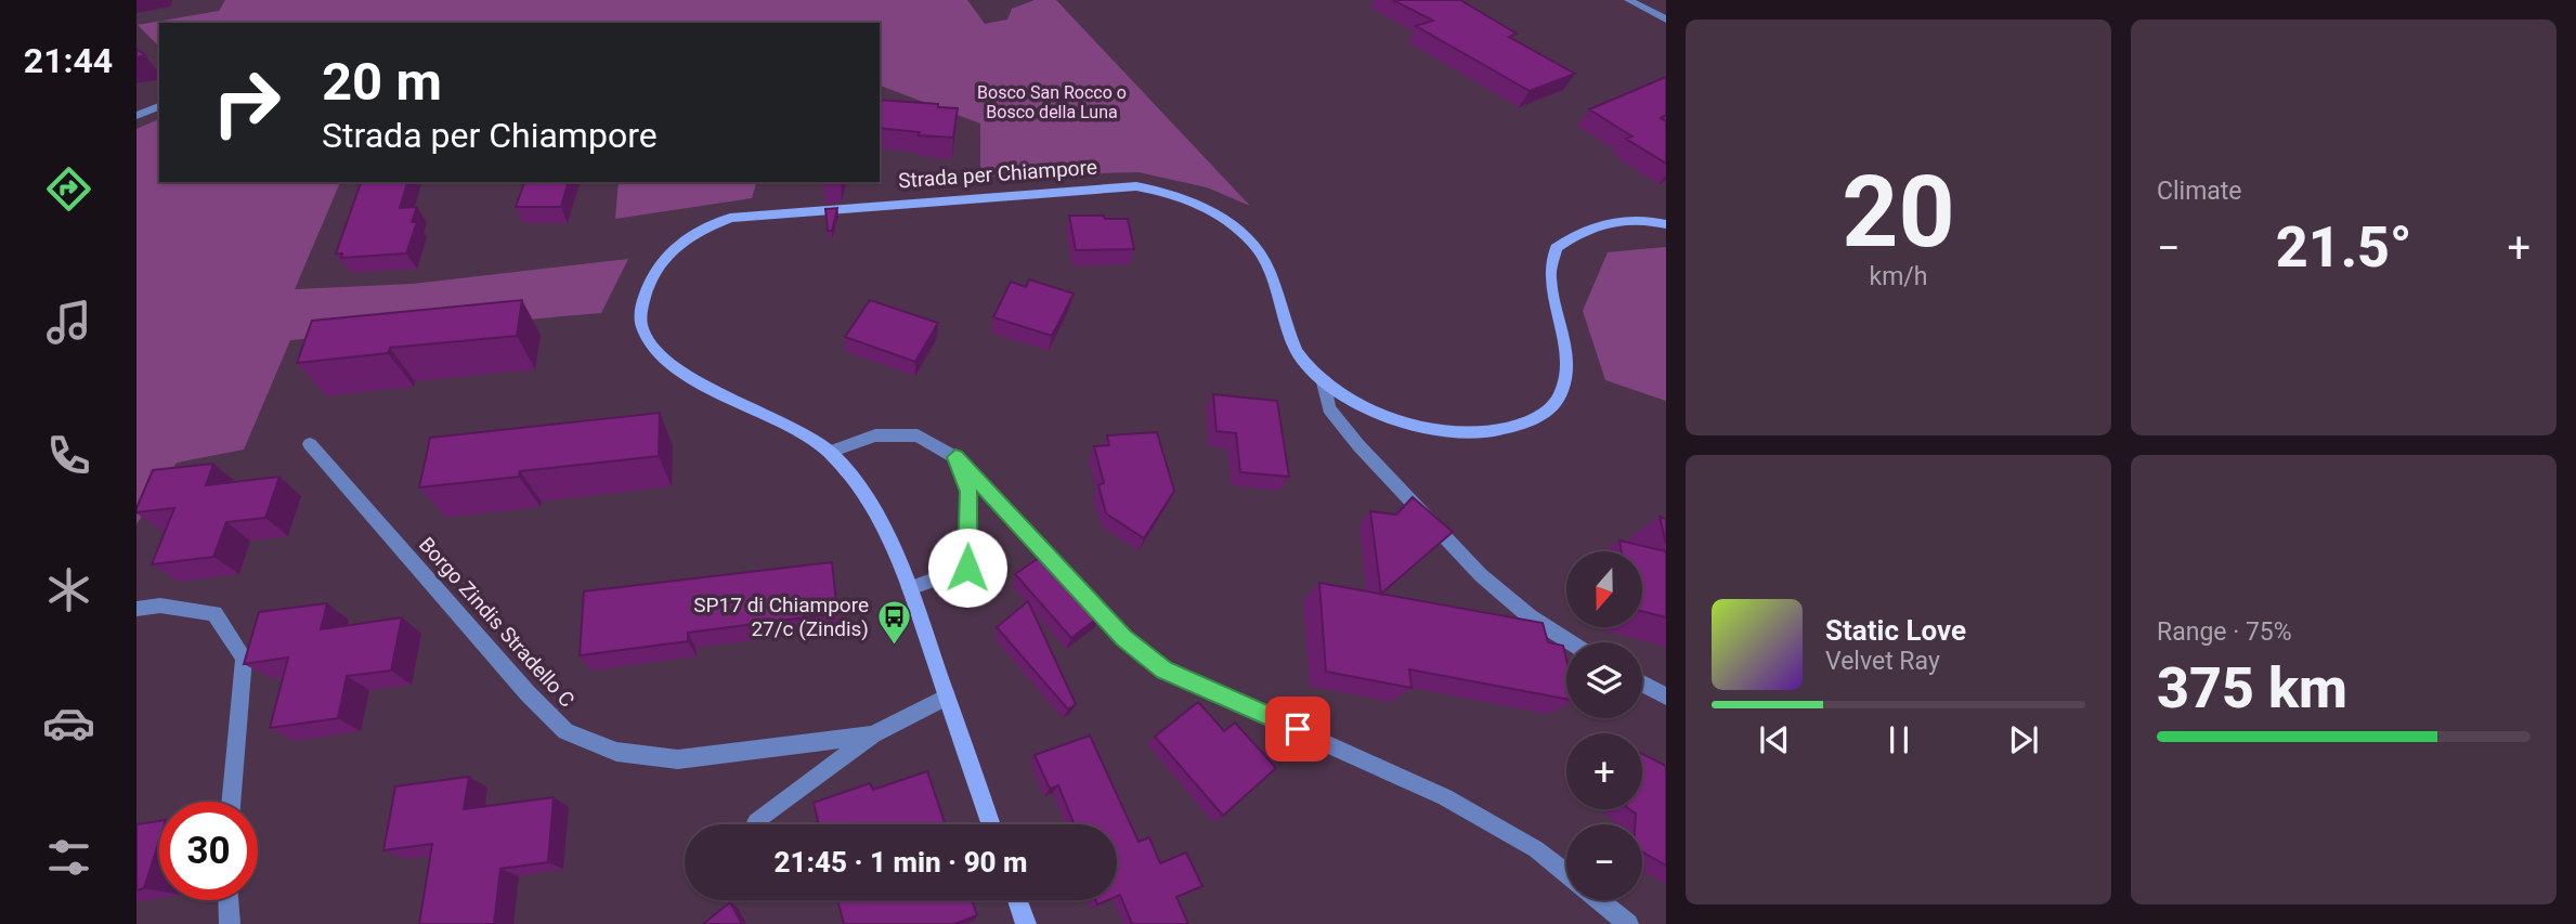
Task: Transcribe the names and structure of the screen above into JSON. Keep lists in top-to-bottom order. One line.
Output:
{"streets":{"street":["Strada per Chiampore","Borgo Zindis Stradello C"]},"crossings":[["Strada per Chiampore","Borgo Zindis Stradello C"]],"parks":["Bosco San Rocco o Bosco della Luna"],"places":{"bus stop":["SP17 di Chiampore 27/c (Zindis)"]},"north":"bottom","page":{"tabs":"21:44","tile":[["20","km/h"],"Climate",["Range · 75%","375 km"]],"turn":["20 m","Strada per Chiampore"],"heat":["−","21.5°","+"],"map_buttons":["+","−"],"song":["Static Love","Velvet Ray"],"limit":"30","trip":"21:45 · 1 min · 90 m"}}
